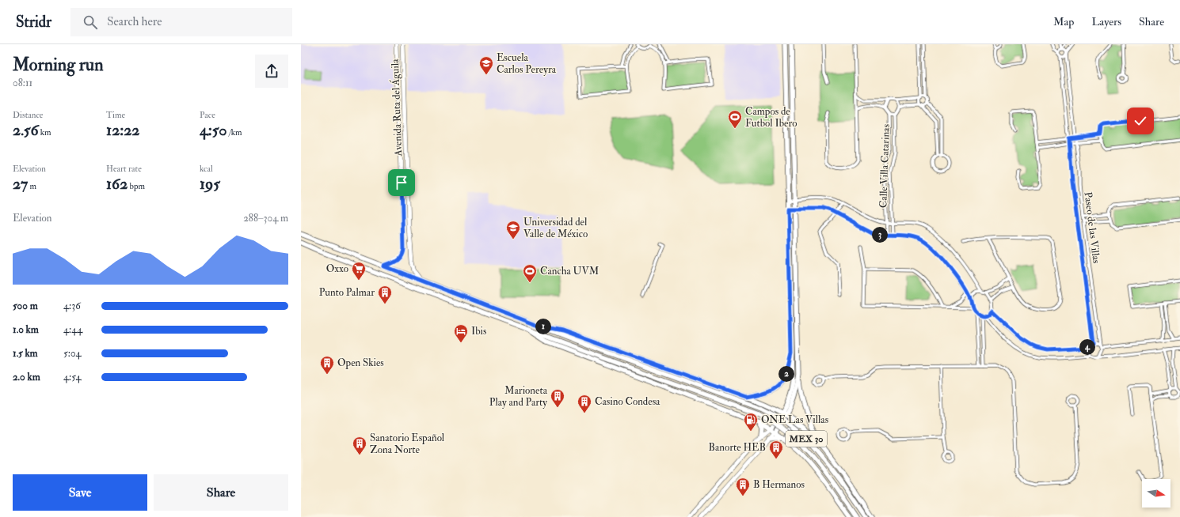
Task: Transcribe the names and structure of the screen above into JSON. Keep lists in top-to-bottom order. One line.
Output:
{"streets":{"main road":["MEX 30"],"street":["Avenida Ruta del Águila","Calle Villa Catarinas","Paseo de las Villas"]},"crossings":[["Avenida Ruta del Águila","MEX 30"]],"places":{"school or university":["Escuela Carlos Pereyra","Universidad del Valle de México"],"sports":["Campos de Futbol Ibero","Cancha UVM"],"supermarket":["Oxxo"],"building":["Punto Palmar","Open Skies","Marioneta Play and Party","Casino Condesa","Sanatorio Español Zona Norte","Banorte HEB","B Hermanos"],"hotel":["Ibis"],"fuel station":["ONE Las Villas"]},"north":"right","page":{"header":"Stridr","search":"Search here","nav":["Map","Layers","Share"],"heading":["Morning run","08:11"],"stats":[["Distance","2.56 km"],["Time","12:22"],["Pace","4:50 /km"],["Elevation","27 m"],["Heart rate","162 bpm"],["kcal","195"]],"chart":["Elevation","288–304 m"],"pins":["3","1","4","2"],"list":[{"name":"500 m","note":"4:36"},{"name":"1.0 km","note":"4:44"},{"name":"1.5 km","note":"5:04"},{"name":"2.0 km","note":"4:54"}],"buttons":["Save","Share"]}}
